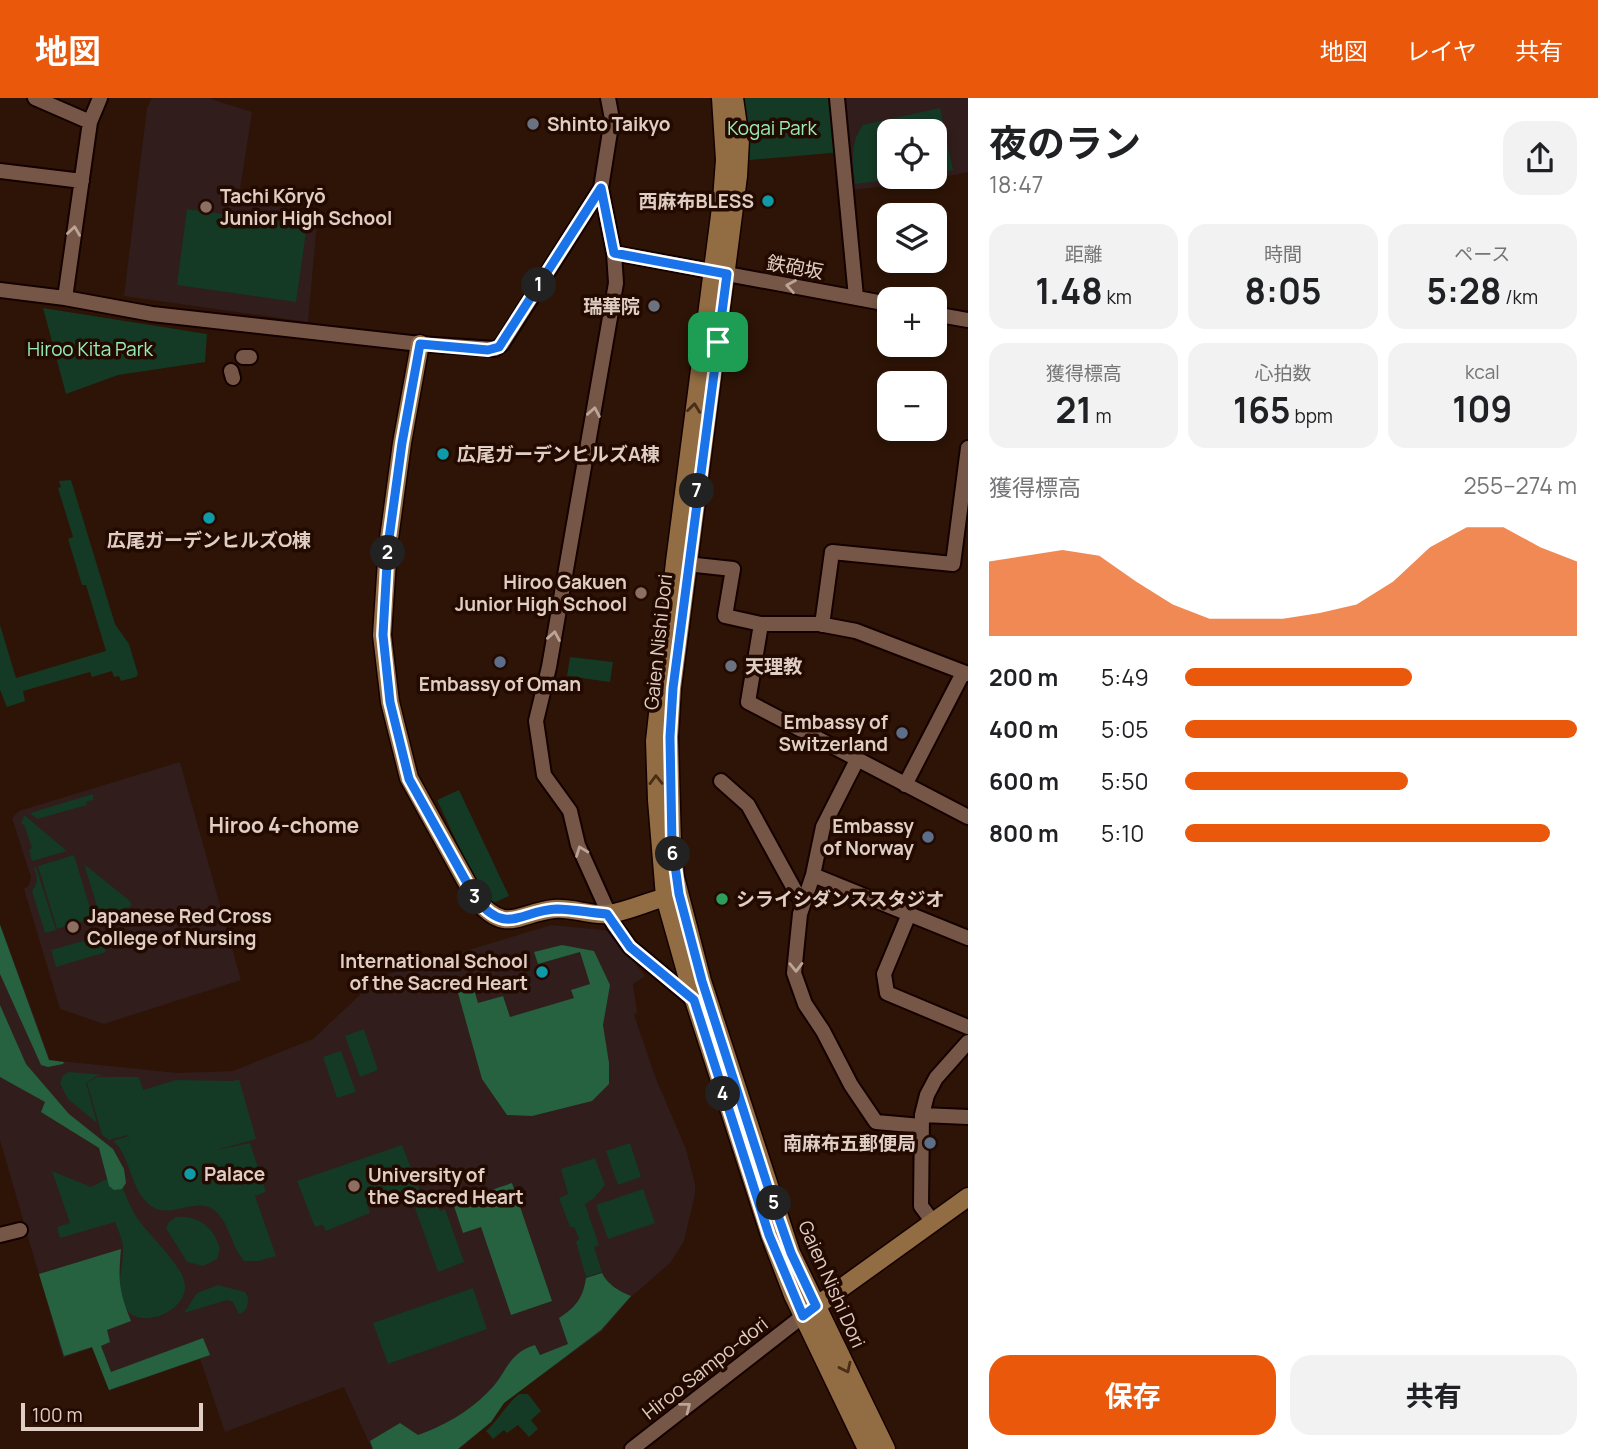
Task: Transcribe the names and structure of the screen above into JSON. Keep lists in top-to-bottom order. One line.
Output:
{"streets":{"main road":["Gaien Nishi Dori"],"street":["鉄砲坂","Hiroo Sampo-dori"]},"crossings":[["鉄砲坂","Gaien Nishi Dori"],["Gaien Nishi Dori","Hiroo Sampo-dori"]],"one_way":["鉄砲坂","Hiroo Sampo-dori"],"districts":["Hiroo 4-chome"],"parks":["Kogai Park","Hiroo Kita Park"],"places":["Shinto Taikyo","西麻布BLESS","Tachi Kōryō Junior High School","瑞華院","広尾ガーデンヒルズA棟","広尾ガーデンヒルズO棟","Hiroo Gakuen Junior High School","Embassy of Oman","天理教","Embassy of Switzerland","Embassy of Norway","シライシダンススタジオ","Japanese Red Cross College of Nursing","International School of the Sacred Heart","南麻布五郵便局","Palace","University of the Sacred Heart"],"scale_bar":"100 m","page":{"header":"地図","nav":["地図","レイヤ","共有"],"heading":["夜のラン","18:47"],"map_buttons":["+","−"],"stats":[["距離","1.48 km"],["時間","8:05"],["ペース","5:28 /km"],["獲得標高","21 m"],["心拍数","165 bpm"],["kcal","109"]],"pins":["1","7","2","6","3","4","5"],"chart":["獲得標高","255–274 m"],"list":[{"name":"200 m","note":"5:49"},{"name":"400 m","note":"5:05"},{"name":"600 m","note":"5:50"},{"name":"800 m","note":"5:10"}],"buttons":["保存","共有"],"scale":"100 m"}}
